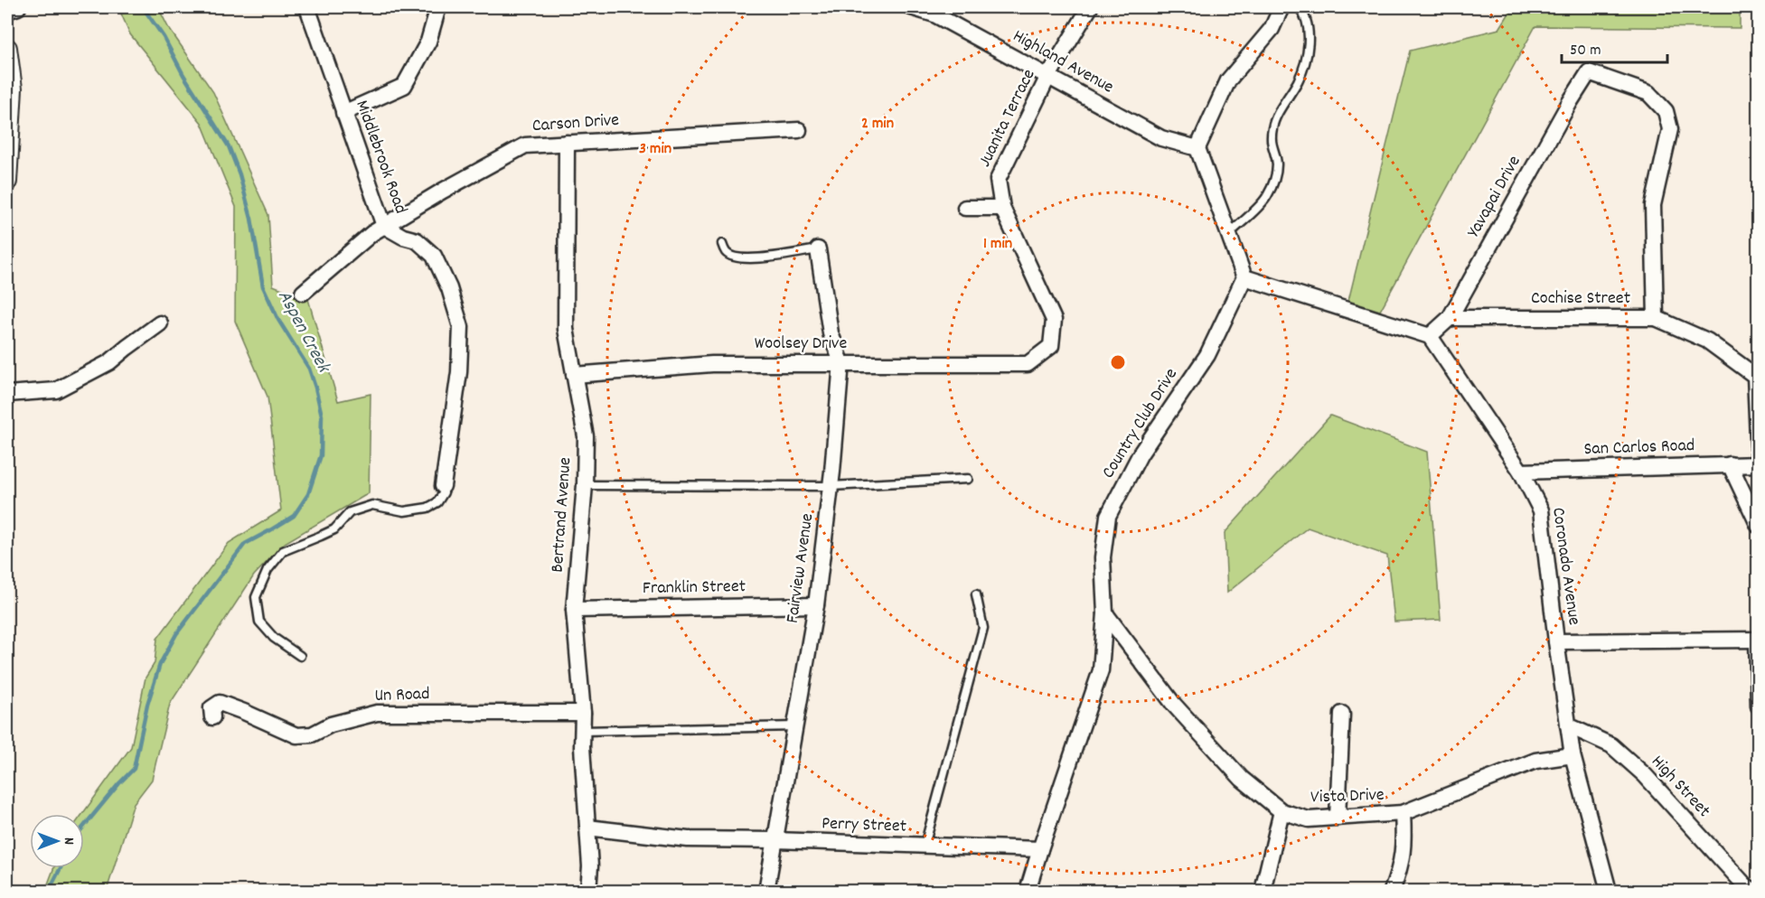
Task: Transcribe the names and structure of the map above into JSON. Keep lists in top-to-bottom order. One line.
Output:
{"streets":{"street":["Highland Avenue","Juanita Terrace","Carson Drive","Middlebrook Road","Yavapai Drive","Cochise Street","Woolsey Drive","Country Club Drive","San Carlos Road","Bertrand Avenue","Coronado Avenue","Fairview Avenue","Franklin Street","Un Road","High Street","Vista Drive","Perry Street"]},"crossings":[["Highland Avenue","Juanita Terrace"],["Juanita Terrace","Woolsey Drive"],["Carson Drive","Middlebrook Road"],["Carson Drive","Bertrand Avenue"],["Yavapai Drive","Cochise Street"],["Yavapai Drive","Coronado Avenue"],["Woolsey Drive","Bertrand Avenue"],["Woolsey Drive","Fairview Avenue"],["Country Club Drive","Vista Drive"],["Country Club Drive","Perry Street"],["San Carlos Road","Coronado Avenue"],["Bertrand Avenue","Franklin Street"],["Bertrand Avenue","Un Road"],["Bertrand Avenue","Perry Street"],["Coronado Avenue","High Street"],["Coronado Avenue","Vista Drive"],["Fairview Avenue","Franklin Street"],["Fairview Avenue","Perry Street"]],"water":["Aspen Creek"],"scale_bar":"50 m","north":"right","rings":["2 min","3 min","1 min"]}
